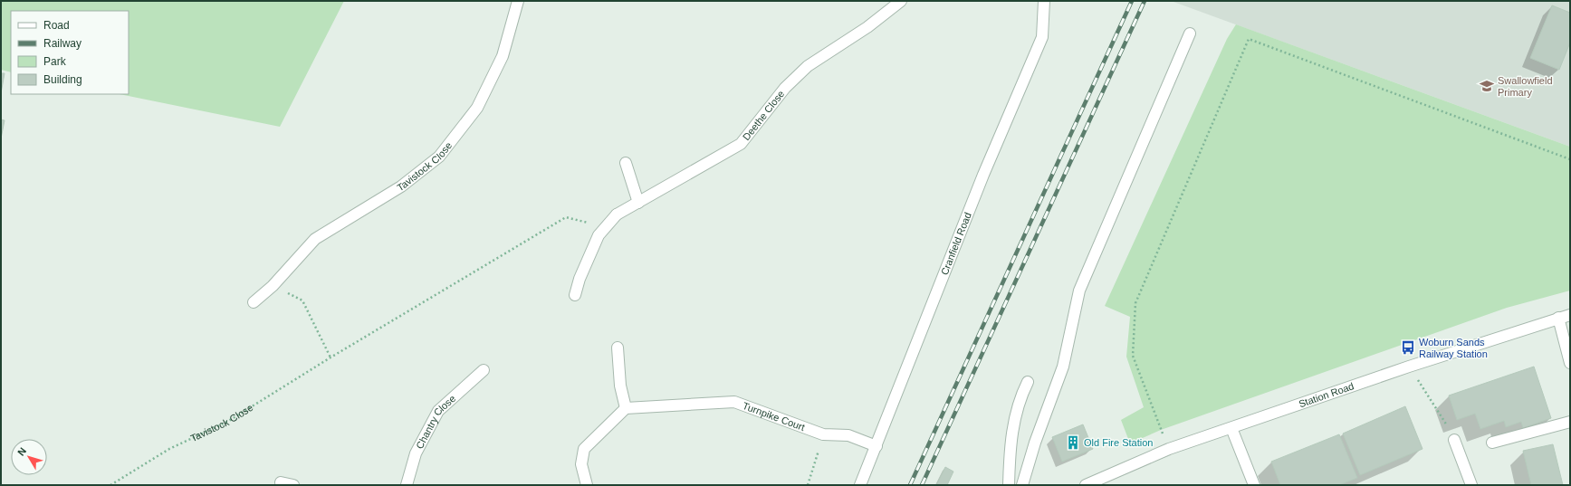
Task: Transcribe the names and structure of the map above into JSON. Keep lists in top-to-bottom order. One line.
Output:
{"streets":{"street":["Deethe Close","Tavistock Close","Cranfield Road","Station Road","Turnpike Court","Chantry Close"]},"crossings":[["Cranfield Road","Turnpike Court"]],"places":{"school or university":["Swallowfield Primary"],"bus stop":["Woburn Sands Railway Station"],"building":["Old Fire Station"]},"legend":["Road","Railway","Park","Building"],"north":"top left"}
